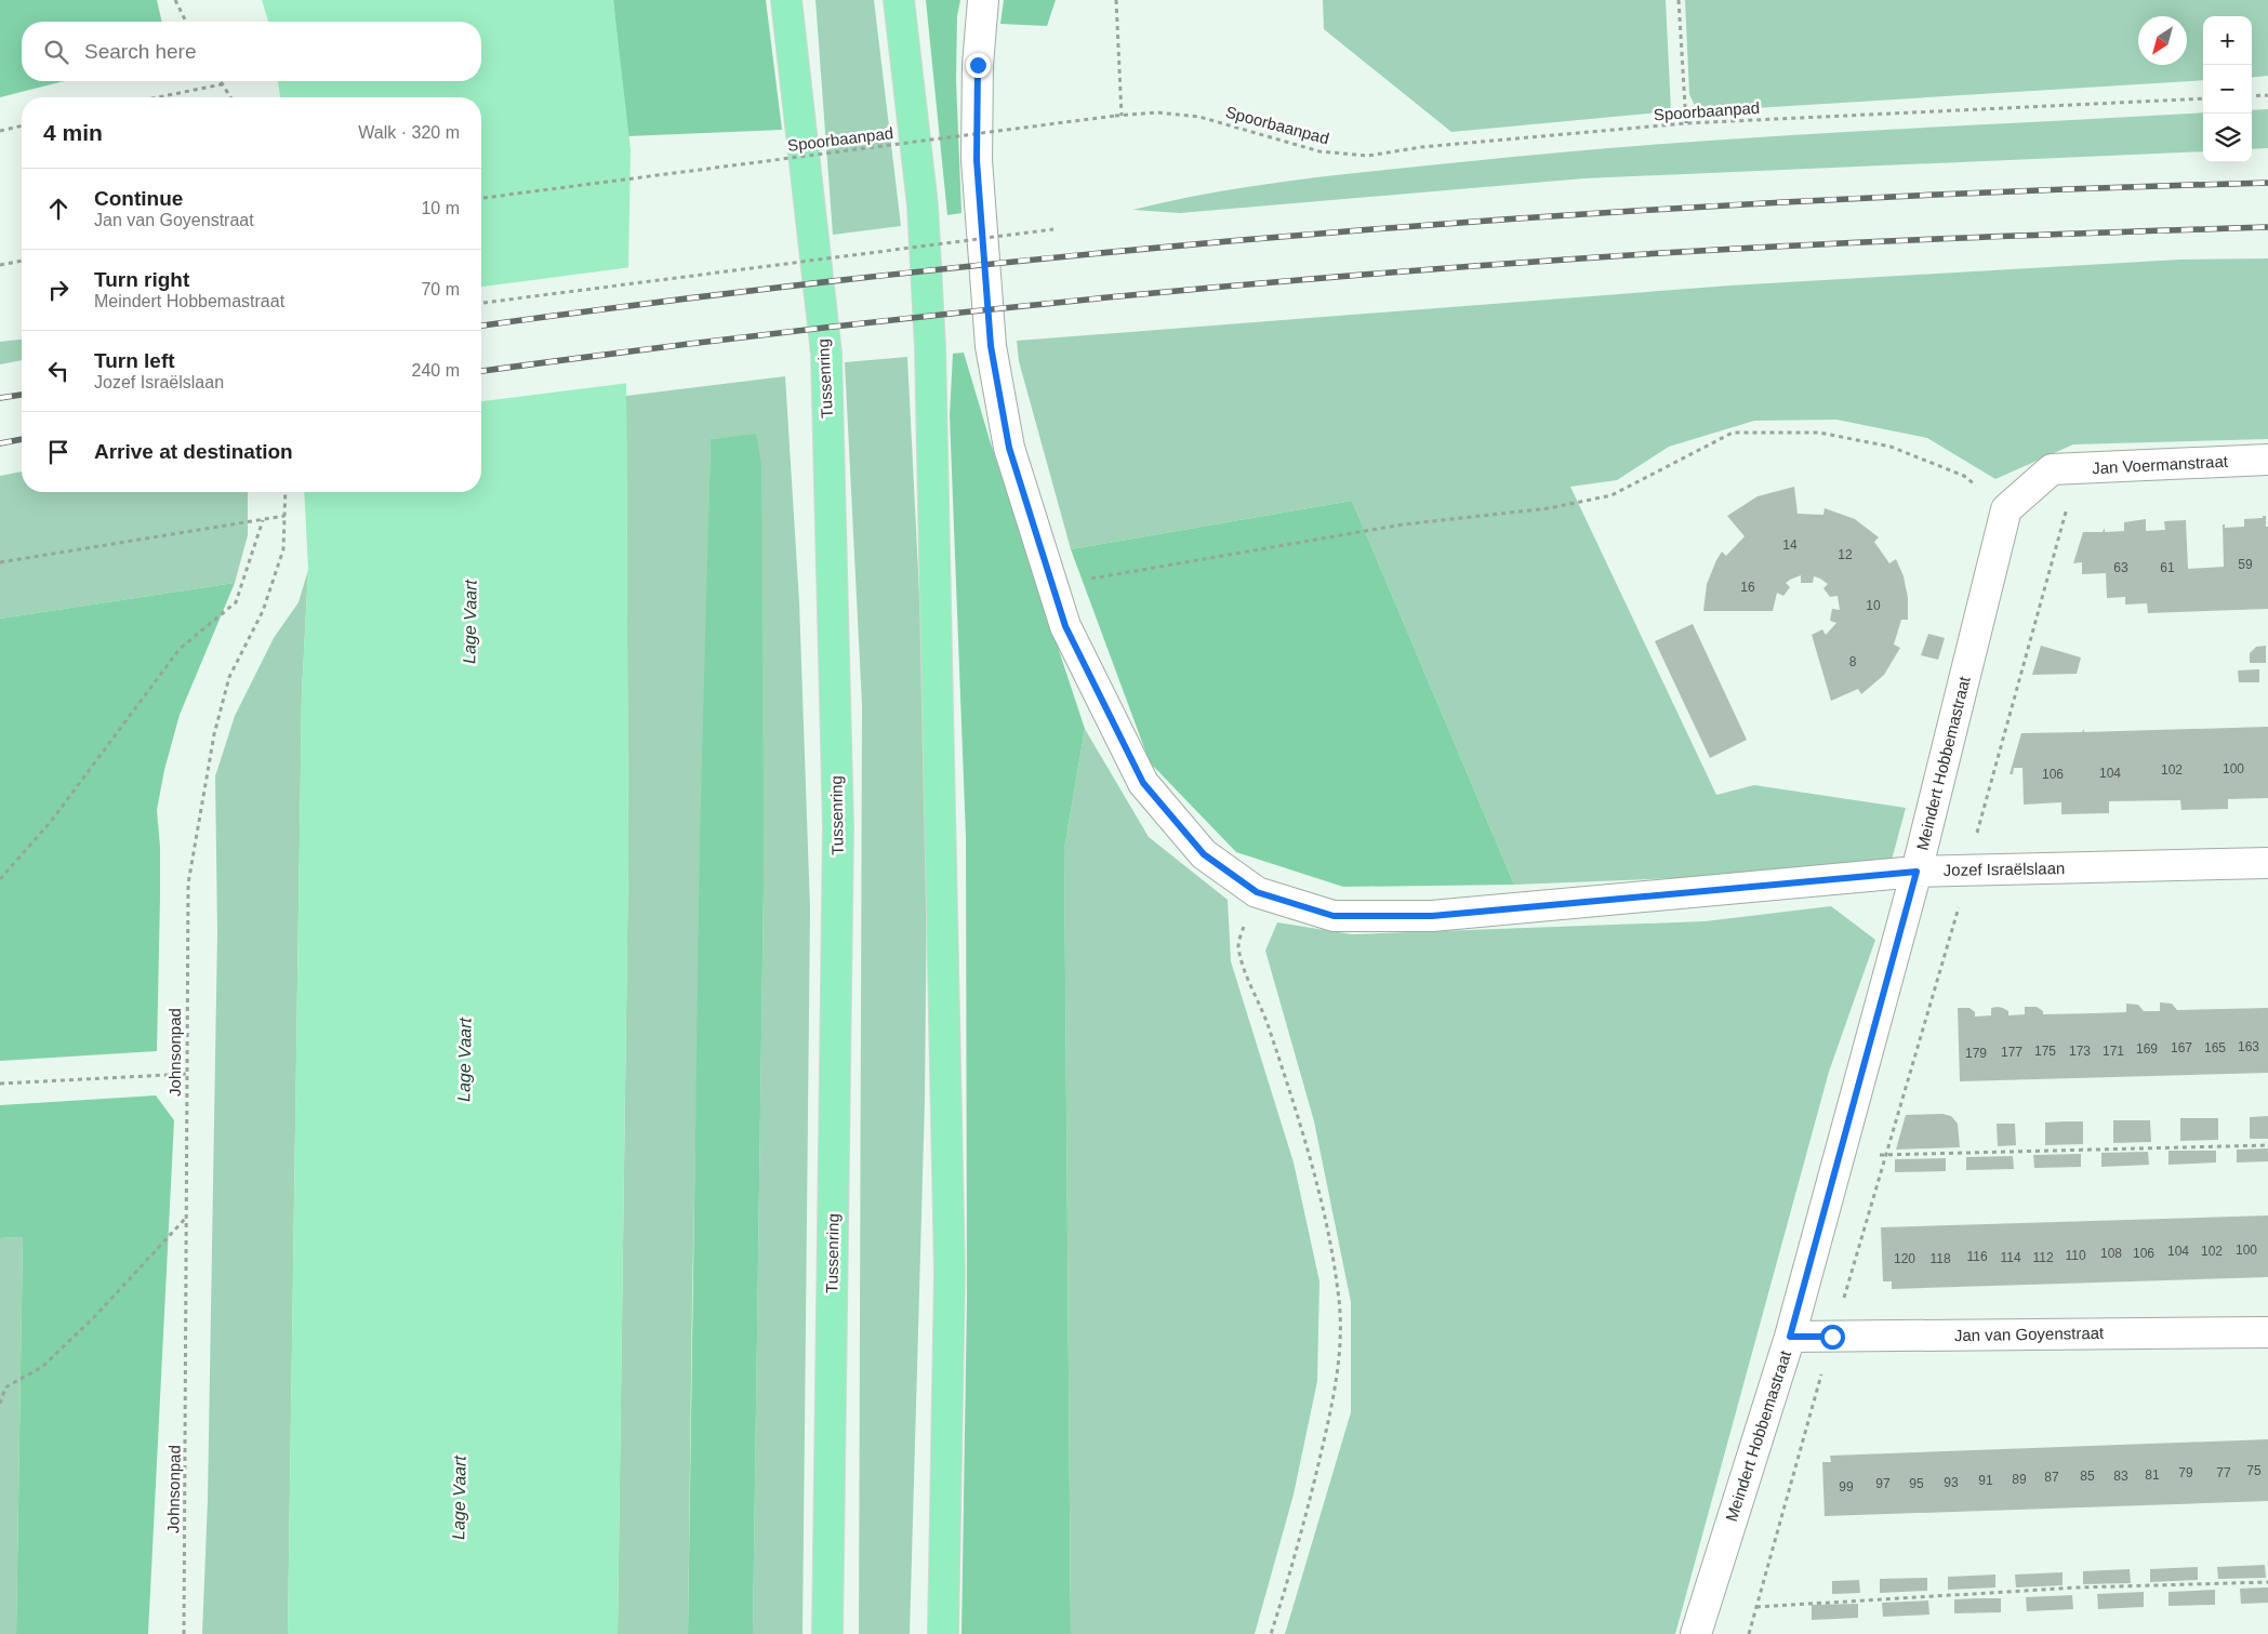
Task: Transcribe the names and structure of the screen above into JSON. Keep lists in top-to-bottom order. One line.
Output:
{"streets":{"highway":["Tussenring"],"street":["Jan Voermanstraat","Meindert Hobbemastraat","Jozef Israëlslaan","Jan van Goyenstraat"],"path":["Spoorbaanpad","Johnsonpad"]},"crossings":[["Meindert Hobbemastraat","Jozef Israëlslaan"],["Meindert Hobbemastraat","Jan van Goyenstraat"]],"water":["Lage Vaart"],"house_numbers":["14","12","59","63","61","16","10","8","100","102","104","106","163","167","165","169","175","173","171","177","179","100","104","102","108","106","110","116","114","112","120","118","75","79","77","81","85","83","87","89","91","93","97","95","99"],"north":"bottom left","page":{"map_buttons":["+","−"],"search":"Search here","heading":["4 min","Walk · 320 m"],"list":[["Continue","Jan van Goyenstraat","10 m"],["Turn right","Meindert Hobbemastraat","70 m"],["Turn left","Jozef Israëlslaan","240 m"],"Arrive at destination"]}}
